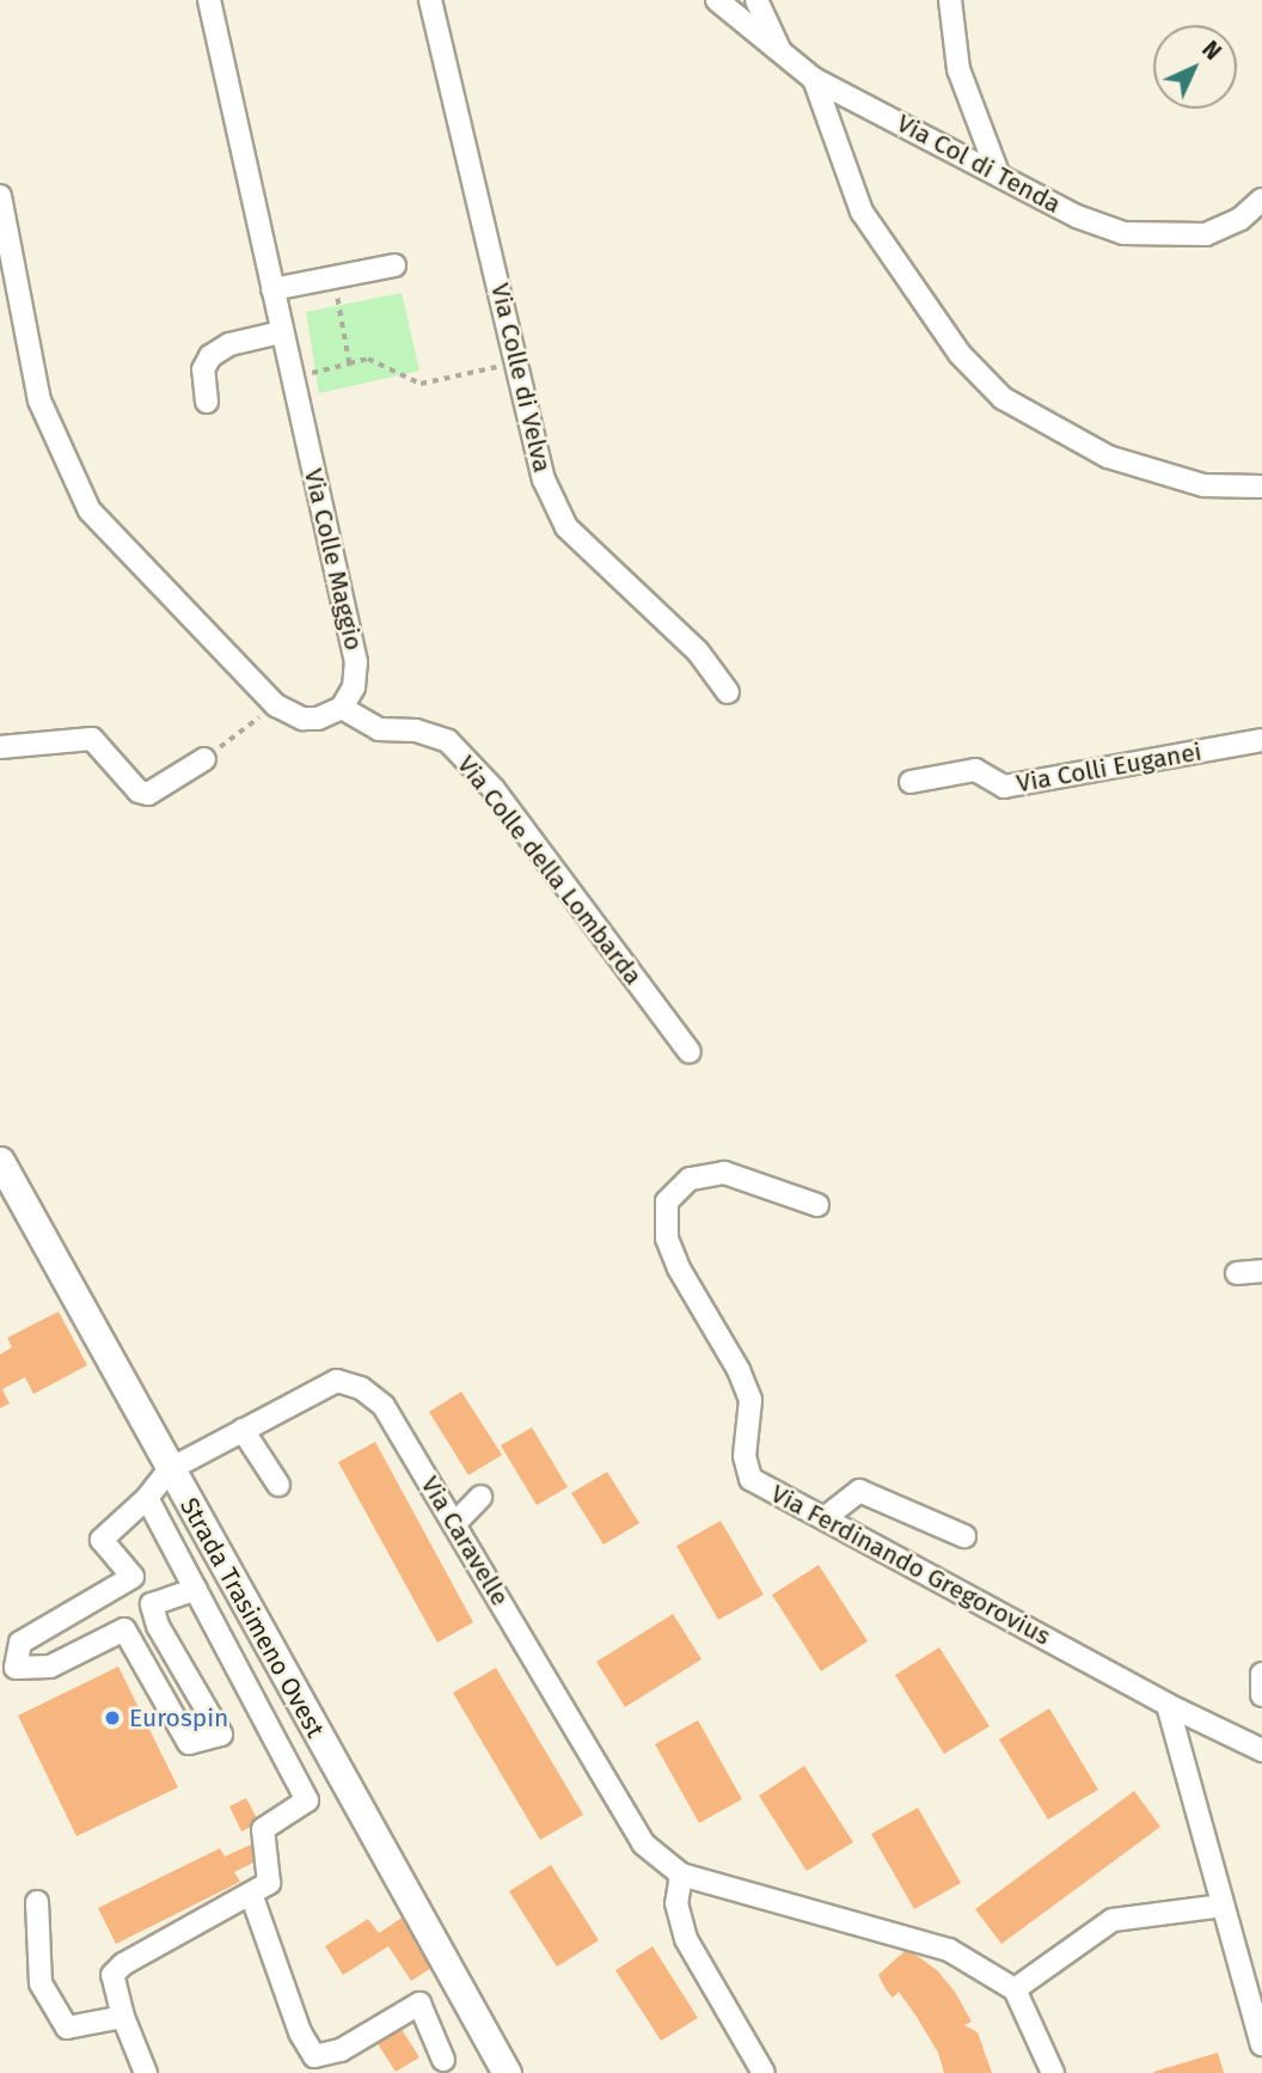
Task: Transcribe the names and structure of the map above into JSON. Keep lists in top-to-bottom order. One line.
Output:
{"streets":{"main road":["Strada Trasimeno Ovest"],"street":["Via Col di Tenda","Via Colle di Velva","Via Colle Maggio","Via Colli Euganei","Via Colle della Lombarda","Via Caravelle","Via Ferdinando Gregorovius"]},"crossings":[["Via Colle Maggio","Via Colle della Lombarda"],["Via Caravelle","Strada Trasimeno Ovest"]],"places":["Eurospin"],"north":"top right"}
